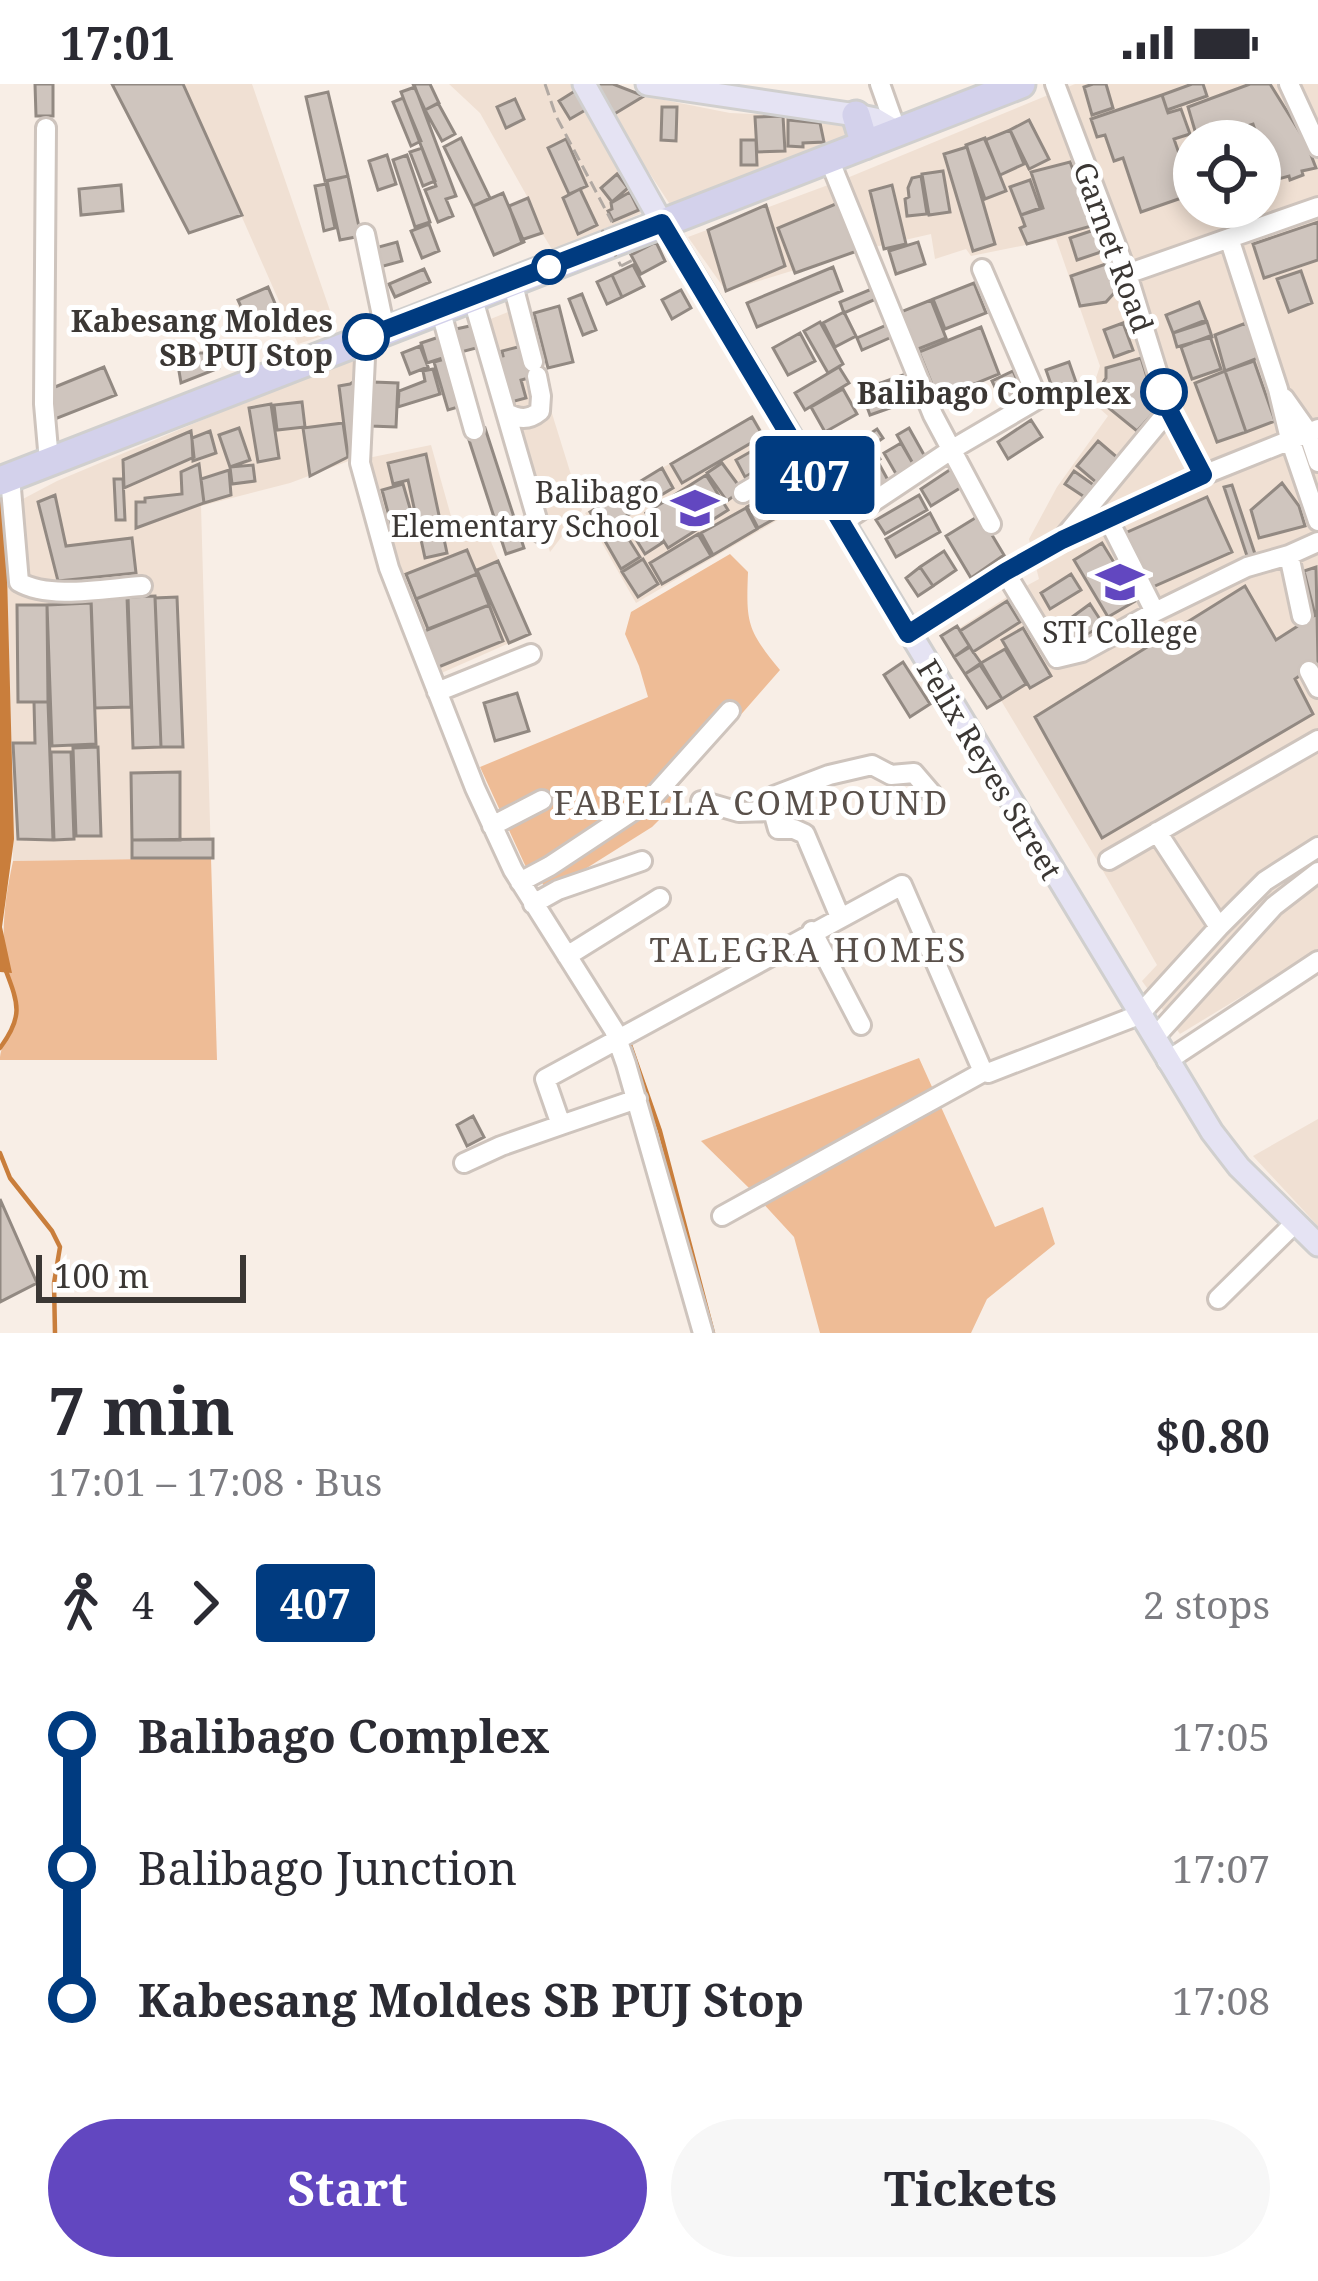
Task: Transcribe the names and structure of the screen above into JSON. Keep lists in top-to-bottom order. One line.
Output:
{"streets":{"main road":["Felix Reyes Street"],"street":["Garnet Road"]},"districts":["FABELLA COMPOUND","TALEGRA HOMES"],"places":{"other":["Kabesang Moldes SB PUJ Stop","Balibago Complex"],"school or university":["Balibago Elementary School","STI College"]},"lines":["bus line 407"],"scale_bar":"100 m","page":{"status":"17:01","on_map":"407","scale":"100 m","heading":["7 min","17:01 – 17:08 · Bus","$0.80"],"legs":["4","407","2 stops"],"list":[{"name":"Balibago Complex","value":"17:05"},{"name":"Balibago Junction","value":"17:07"},{"name":"Kabesang Moldes SB PUJ Stop","value":"17:08"}],"buttons":["Start","Tickets"]}}
